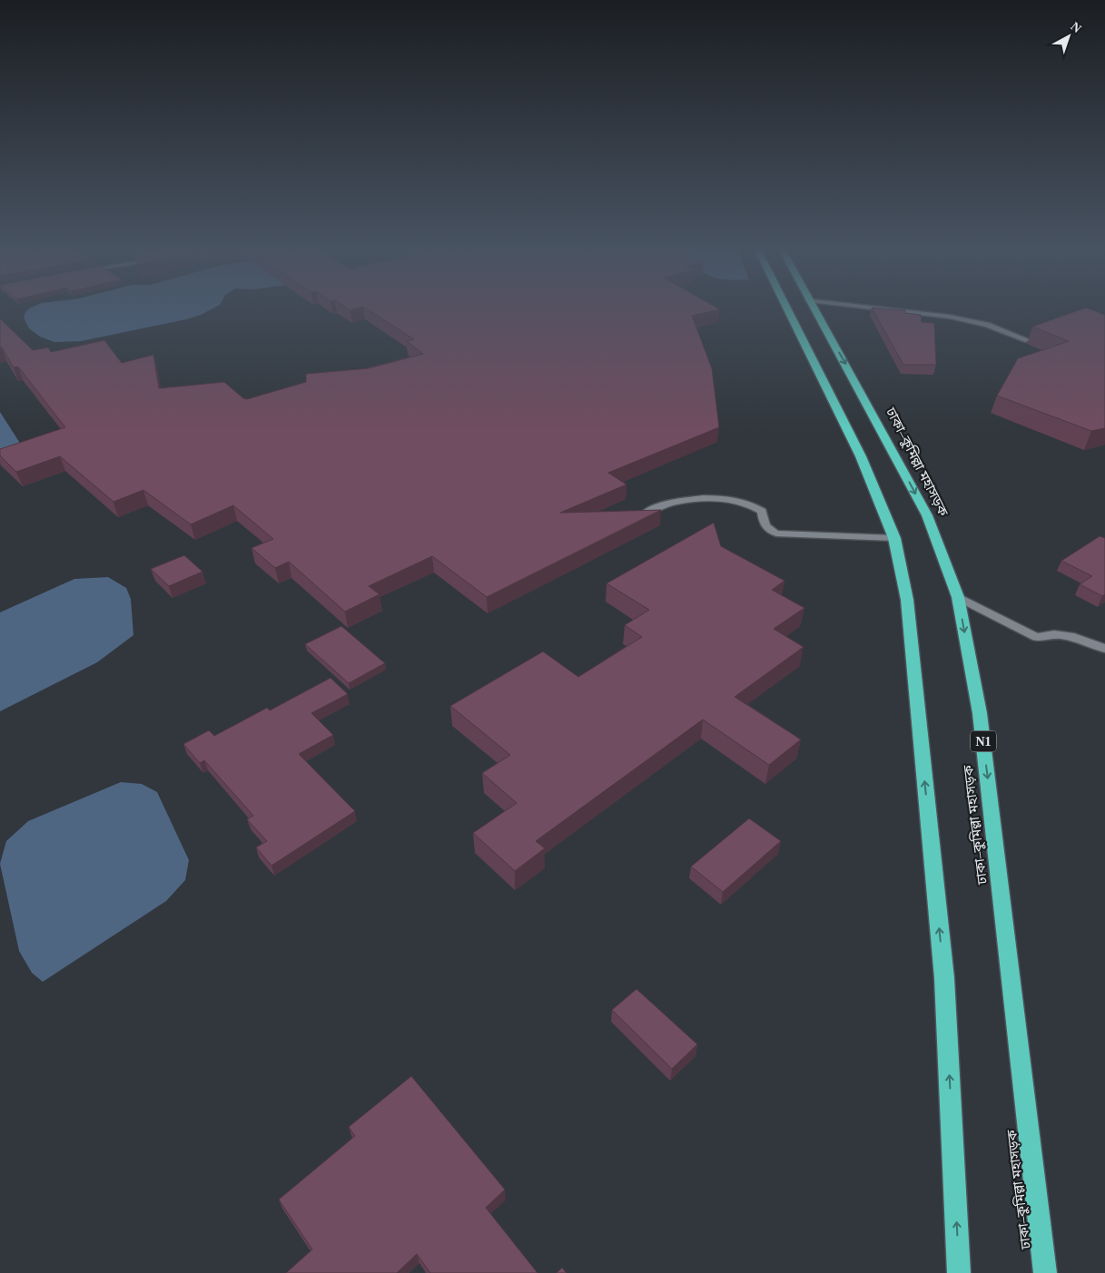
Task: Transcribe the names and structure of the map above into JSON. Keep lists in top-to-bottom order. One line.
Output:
{"streets":{"highway":["ঢাকা–কুমিল্লা মহাসড়ক","N1"]},"north":"top right"}
